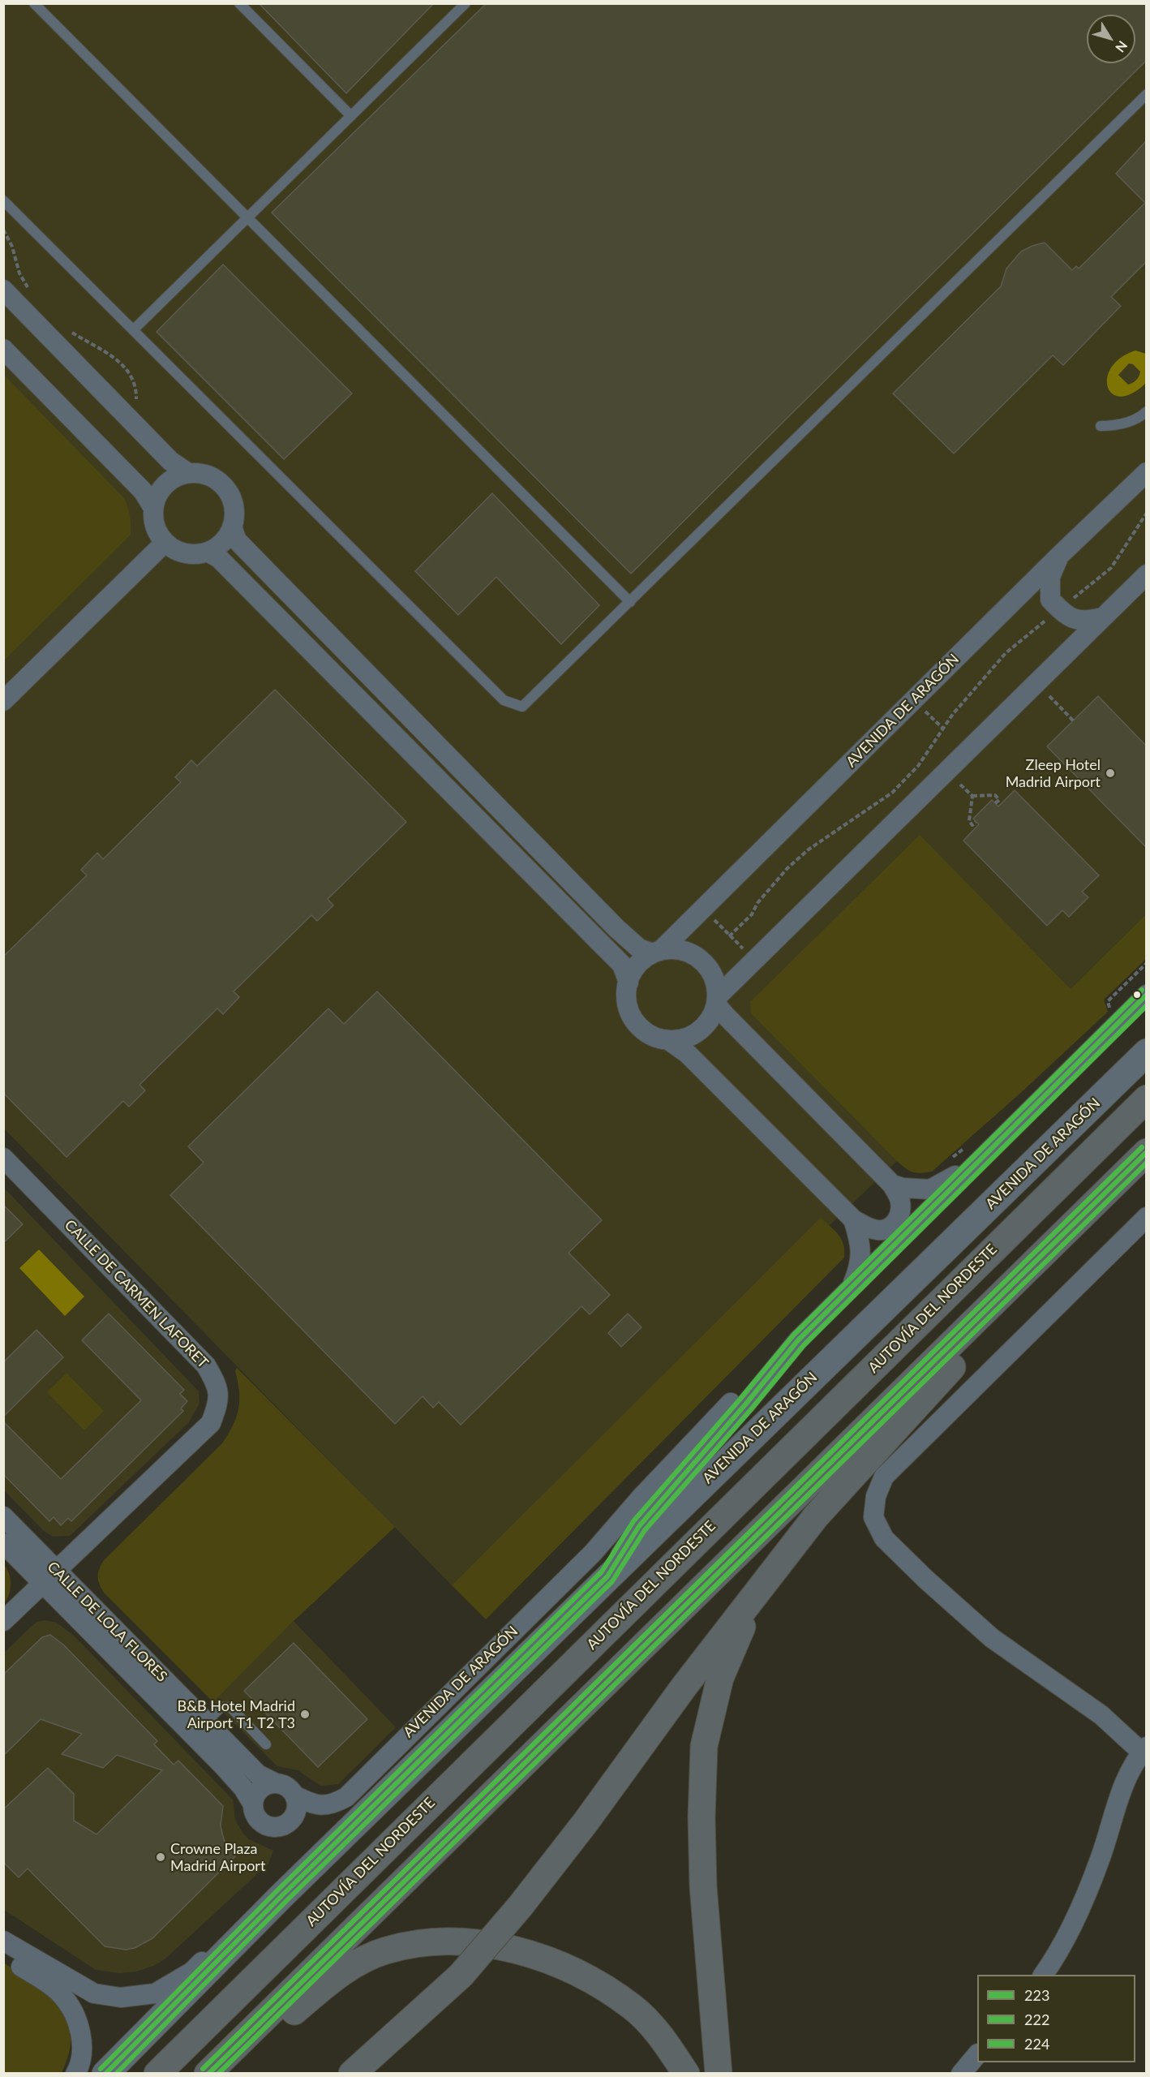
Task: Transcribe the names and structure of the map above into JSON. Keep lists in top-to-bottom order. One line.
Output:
{"streets":{"highway":["AUTOVÍA DEL NORDESTE"],"street":["AVENIDA DE ARAGÓN","CALLE DE CARMEN LAFORET","CALLE DE LOLA FLORES"]},"crossings":[["AVENIDA DE ARAGÓN","CALLE DE LOLA FLORES"],["CALLE DE CARMEN LAFORET","CALLE DE LOLA FLORES"]],"places":["Zleep Hotel Madrid Airport","B&B Hotel Madrid Airport T1 T2 T3","Crowne Plaza Madrid Airport"],"lines":["transit line 224","transit line 223","transit line 222"],"legend":["223","222","224"],"north":"bottom right"}
